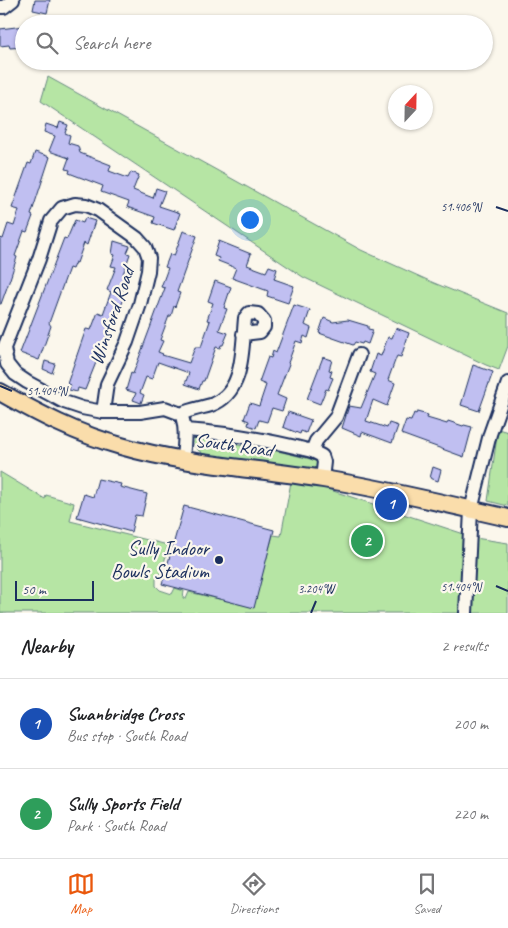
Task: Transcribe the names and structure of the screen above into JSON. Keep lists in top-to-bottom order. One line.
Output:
{"streets":{"main road":["South Road"],"street":["Winsford Road"]},"places":["Sully Indoor Bowls Stadium"],"scale_bar":"50 m","north":"top","page":{"search":"Search here","pins":["1","2"],"scale":"50 m","heading":["Nearby","2 results"],"list":[{"mark":"1","name":"Swanbridge Cross","note":"Bus stop · South Road","value":"200 m"},{"mark":"2","name":"Sully Sports Field","note":"Park · South Road","value":"220 m"}],"nav":["Map","Directions","Saved"]},"coordinates":["51.406°N","51.404°N","3.204°W"]}
